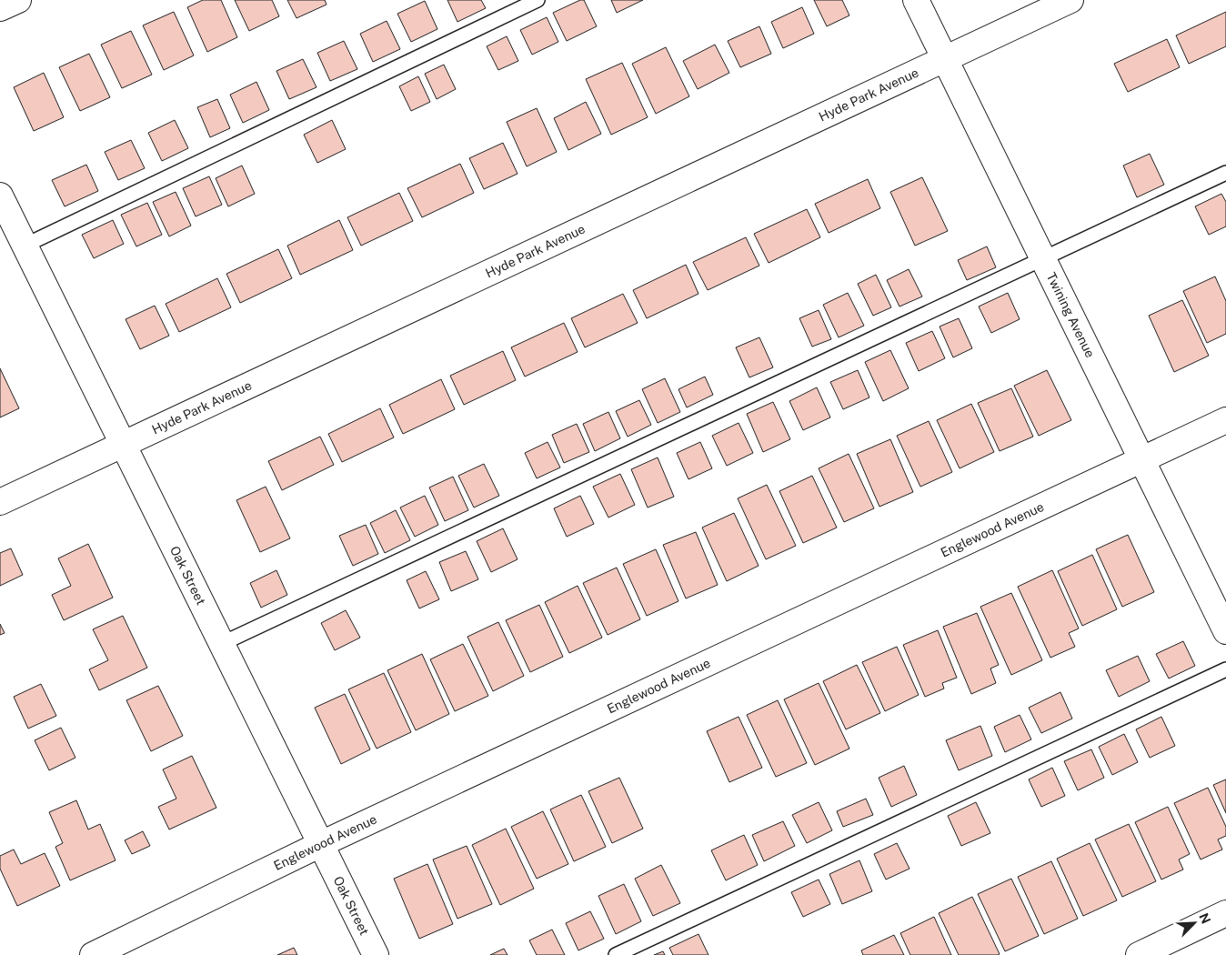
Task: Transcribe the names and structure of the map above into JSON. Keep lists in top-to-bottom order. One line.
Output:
{"streets":{"street":["Hyde Park Avenue","Twining Avenue","Englewood Avenue","Oak Street"]},"crossings":[["Hyde Park Avenue","Twining Avenue"],["Hyde Park Avenue","Oak Street"],["Twining Avenue","Englewood Avenue"],["Englewood Avenue","Oak Street"]],"north":"top right"}
